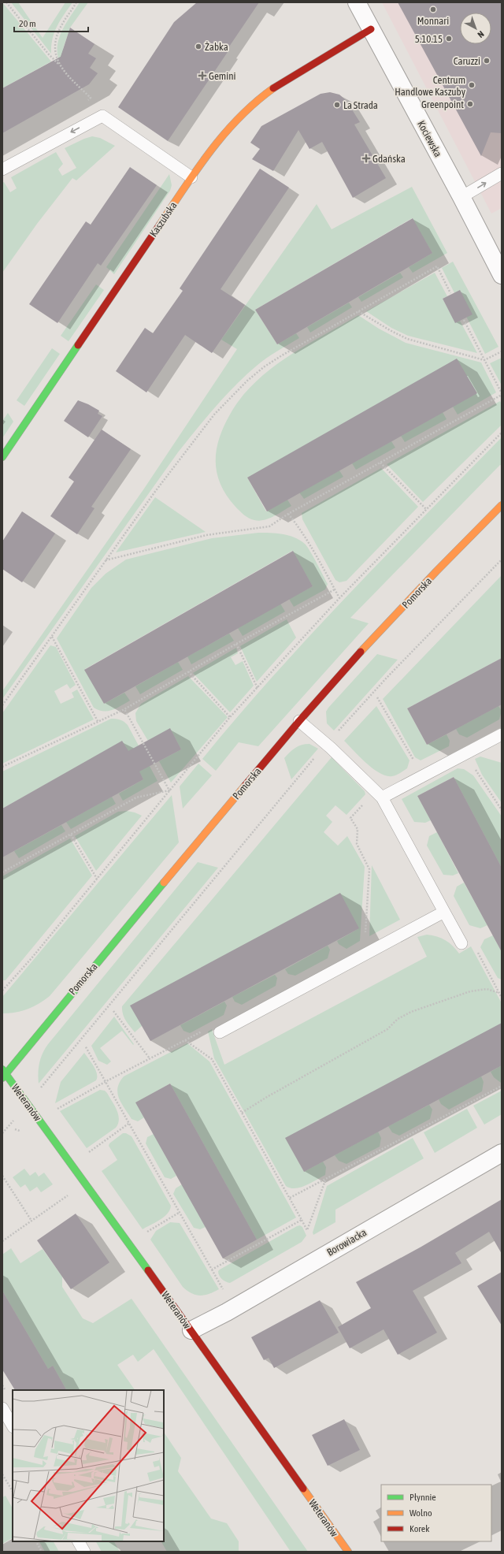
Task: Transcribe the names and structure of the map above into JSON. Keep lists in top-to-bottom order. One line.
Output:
{"streets":{"street":["Kociewska","Kaszubska","Pomorska","Weteranów","Borowiacka"]},"crossings":[["Kociewska","Kaszubska"],["Pomorska","Weteranów"],["Weteranów","Borowiacka"]],"places":{"other":["Monnari","5.10.15","Żabka","Caruzzi","Centrum Handlowe Kaszuby","Greenpoint","La Strada"],"health":["Gemini","Gdańska"]},"legend":["Płynnie","Wolno","Korek"],"scale_bar":"20 m","north":"bottom right"}
